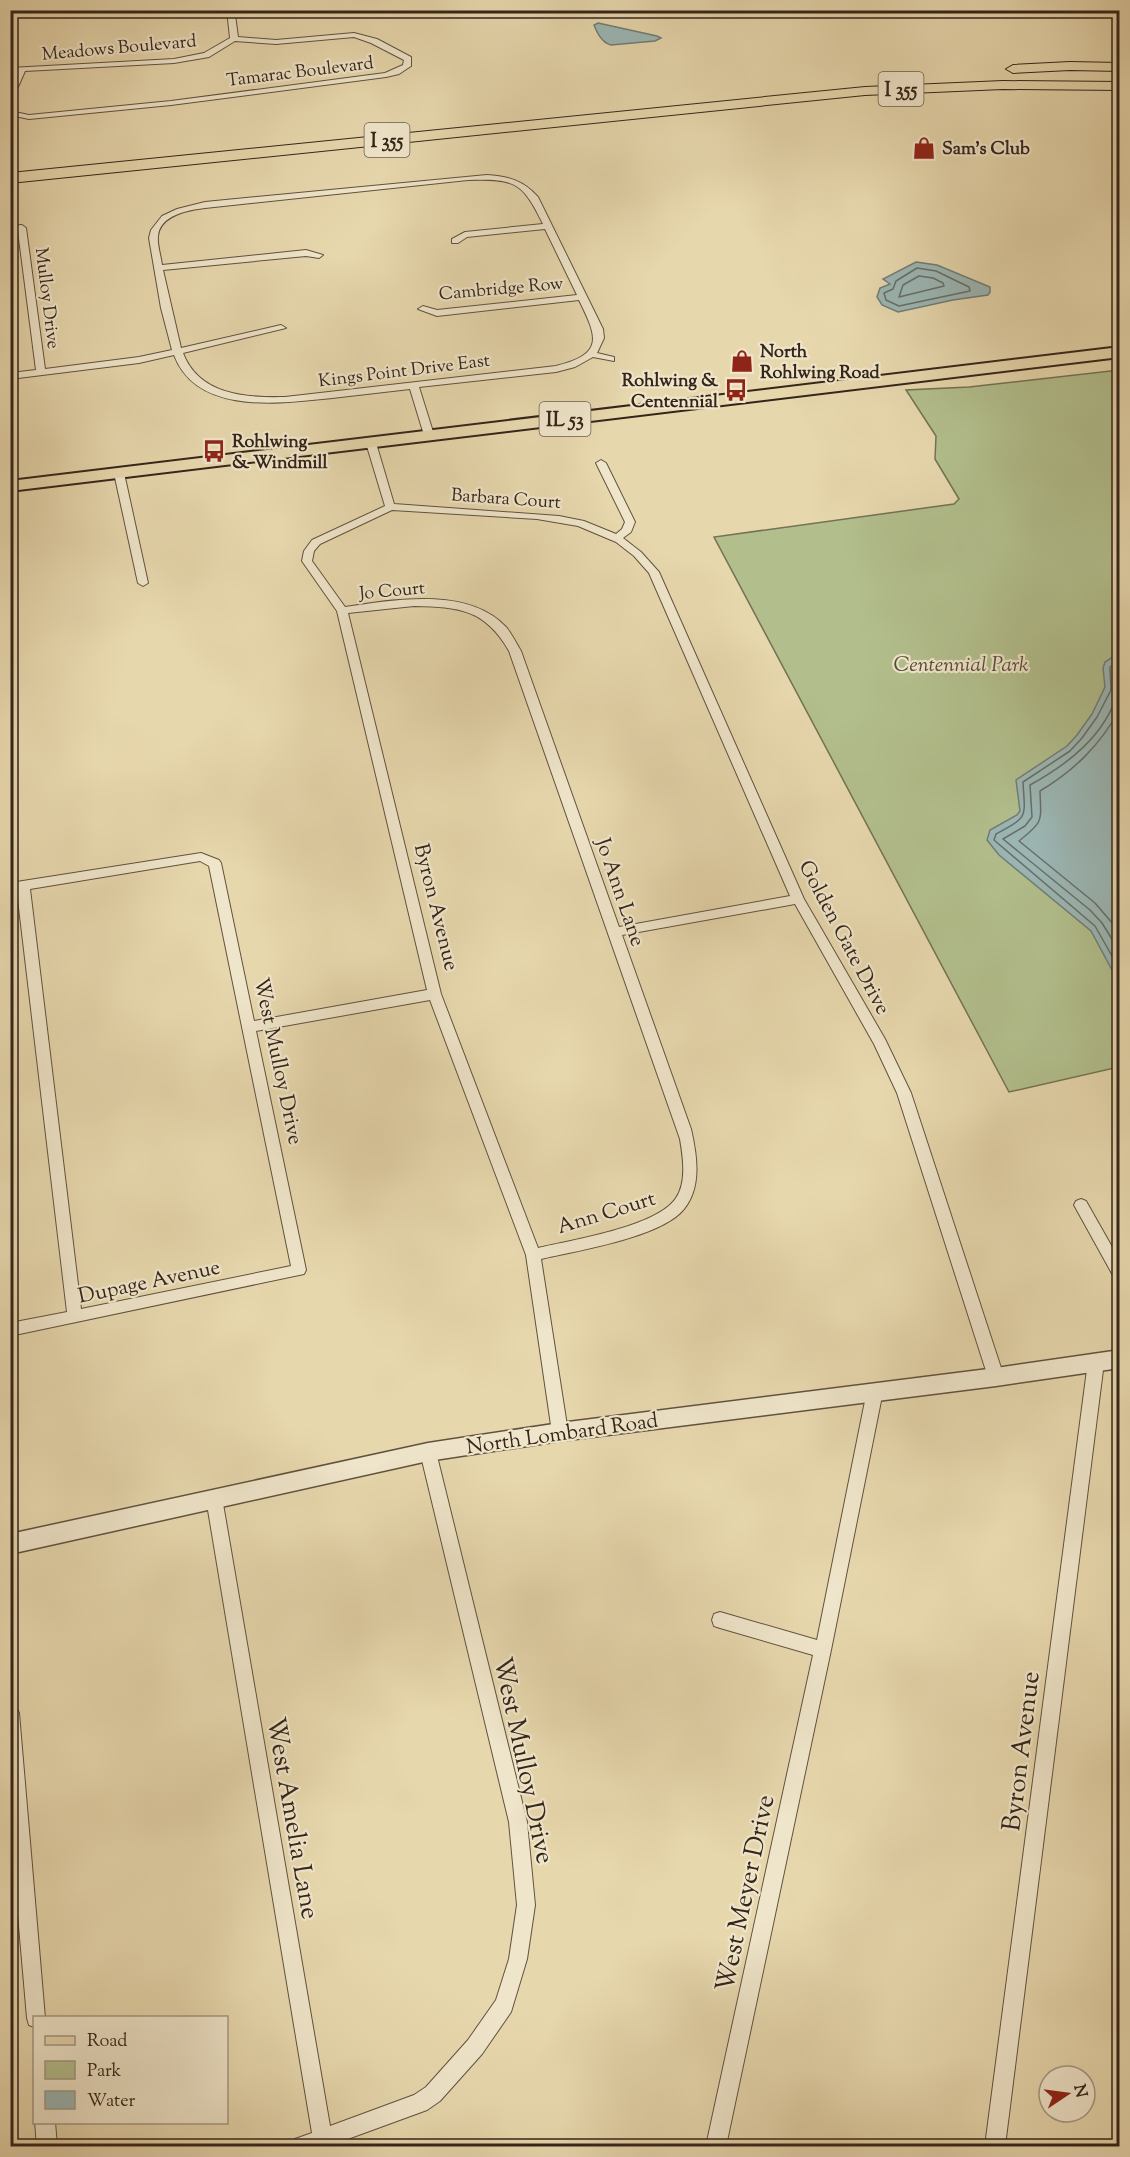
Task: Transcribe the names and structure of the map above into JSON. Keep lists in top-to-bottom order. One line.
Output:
{"streets":{"highway":["I 355"],"main road":["IL 53"],"street":["Meadows Boulevard","Tamarac Boulevard","Cambridge Row","Mulloy Drive","Kings Point Drive East","Barbara Court","Jo Court","Jo Ann Lane","Byron Avenue","Golden Gate Drive","West Mulloy Drive","Ann Court","Dupage Avenue","North Lombard Road","West Amelia Lane","West Meyer Drive"]},"crossings":[["Meadows Boulevard","Tamarac Boulevard"],["Barbara Court","Byron Avenue"],["Barbara Court","Golden Gate Drive"],["Jo Court","Jo Ann Lane"],["Jo Court","Byron Avenue"],["Jo Ann Lane","Ann Court"],["Byron Avenue","Ann Court"],["Byron Avenue","North Lombard Road"],["Golden Gate Drive","North Lombard Road"],["West Mulloy Drive","Dupage Avenue"],["West Mulloy Drive","North Lombard Road"],["West Mulloy Drive","West Amelia Lane"],["North Lombard Road","West Amelia Lane"],["North Lombard Road","West Meyer Drive"]],"parks":["Centennial Park"],"places":{"shop":["Sam's Club","North Rohlwing Road"],"bus stop":["Rohlwing & Centennial","Rohlwing & Windmill"]},"legend":["Road","Park","Water"],"north":"right"}
